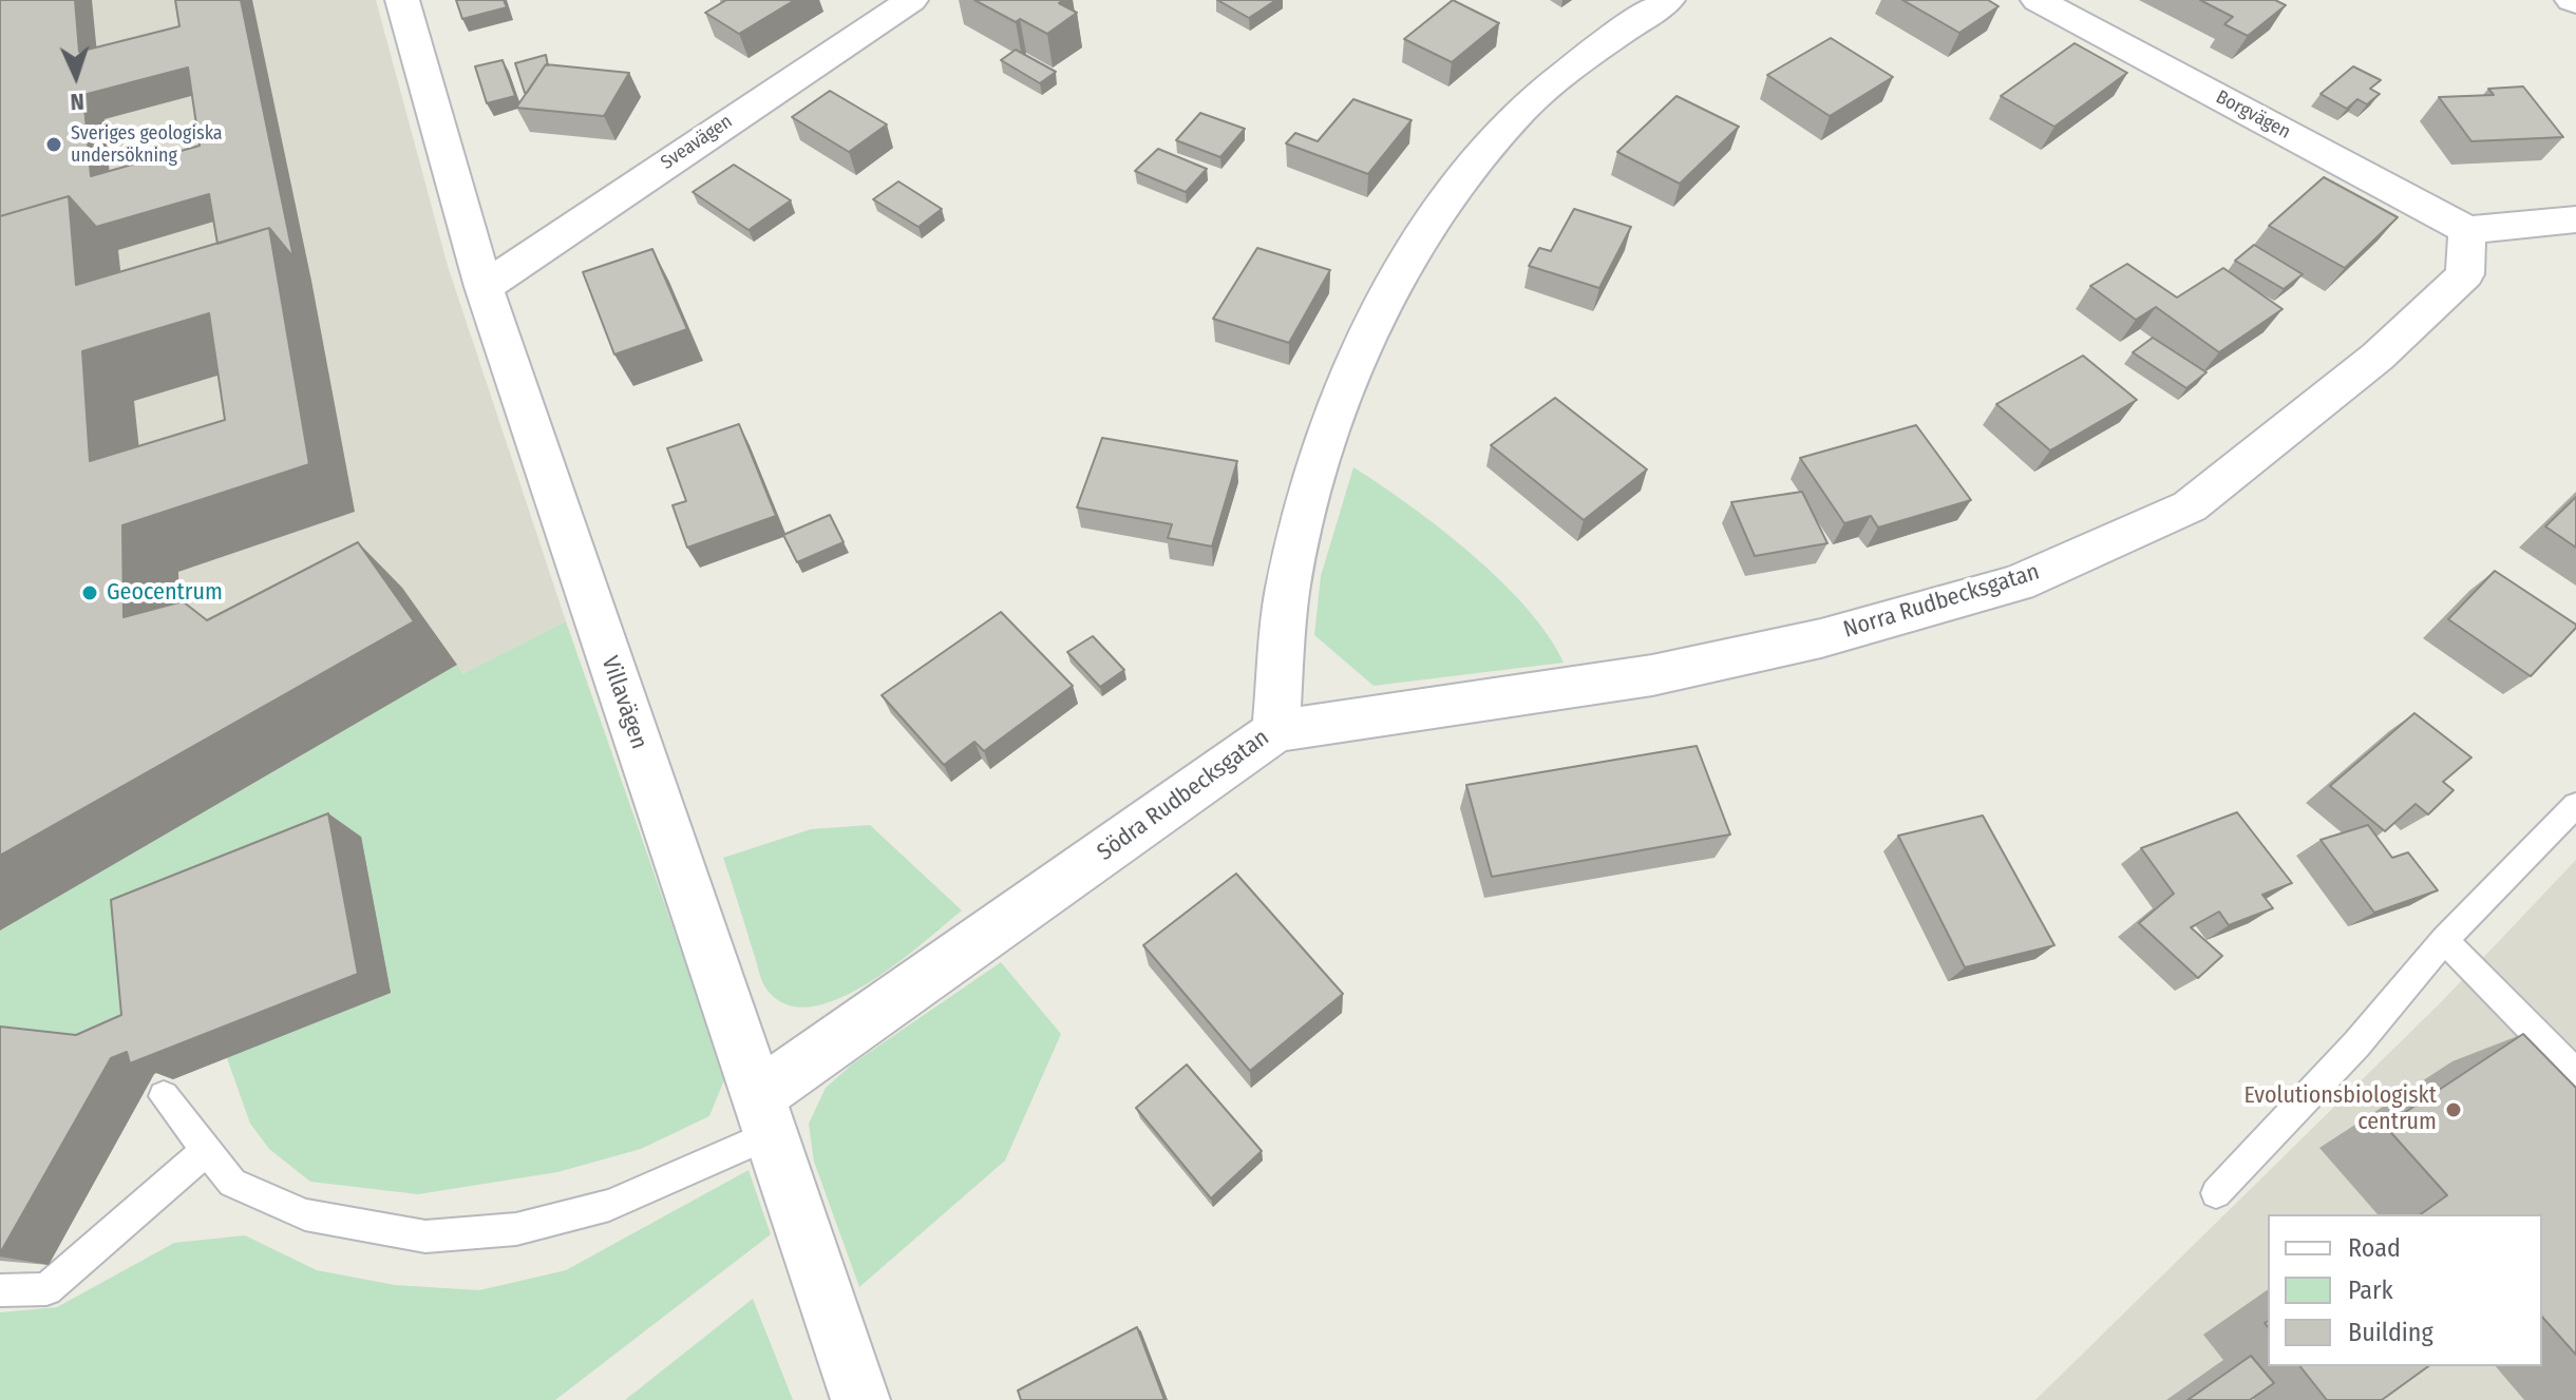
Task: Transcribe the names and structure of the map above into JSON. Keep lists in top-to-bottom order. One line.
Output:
{"streets":{"street":["Borgvägen","Sveavägen","Norra Rudbecksgatan","Villavägen","Södra Rudbecksgatan"]},"crossings":[["Borgvägen","Norra Rudbecksgatan"],["Sveavägen","Villavägen"],["Norra Rudbecksgatan","Södra Rudbecksgatan"],["Villavägen","Södra Rudbecksgatan"]],"places":["Sveriges geologiska undersökning","Geocentrum","Evolutionsbiologiskt centrum"],"legend":["Road","Park","Building"],"north":"bottom"}
